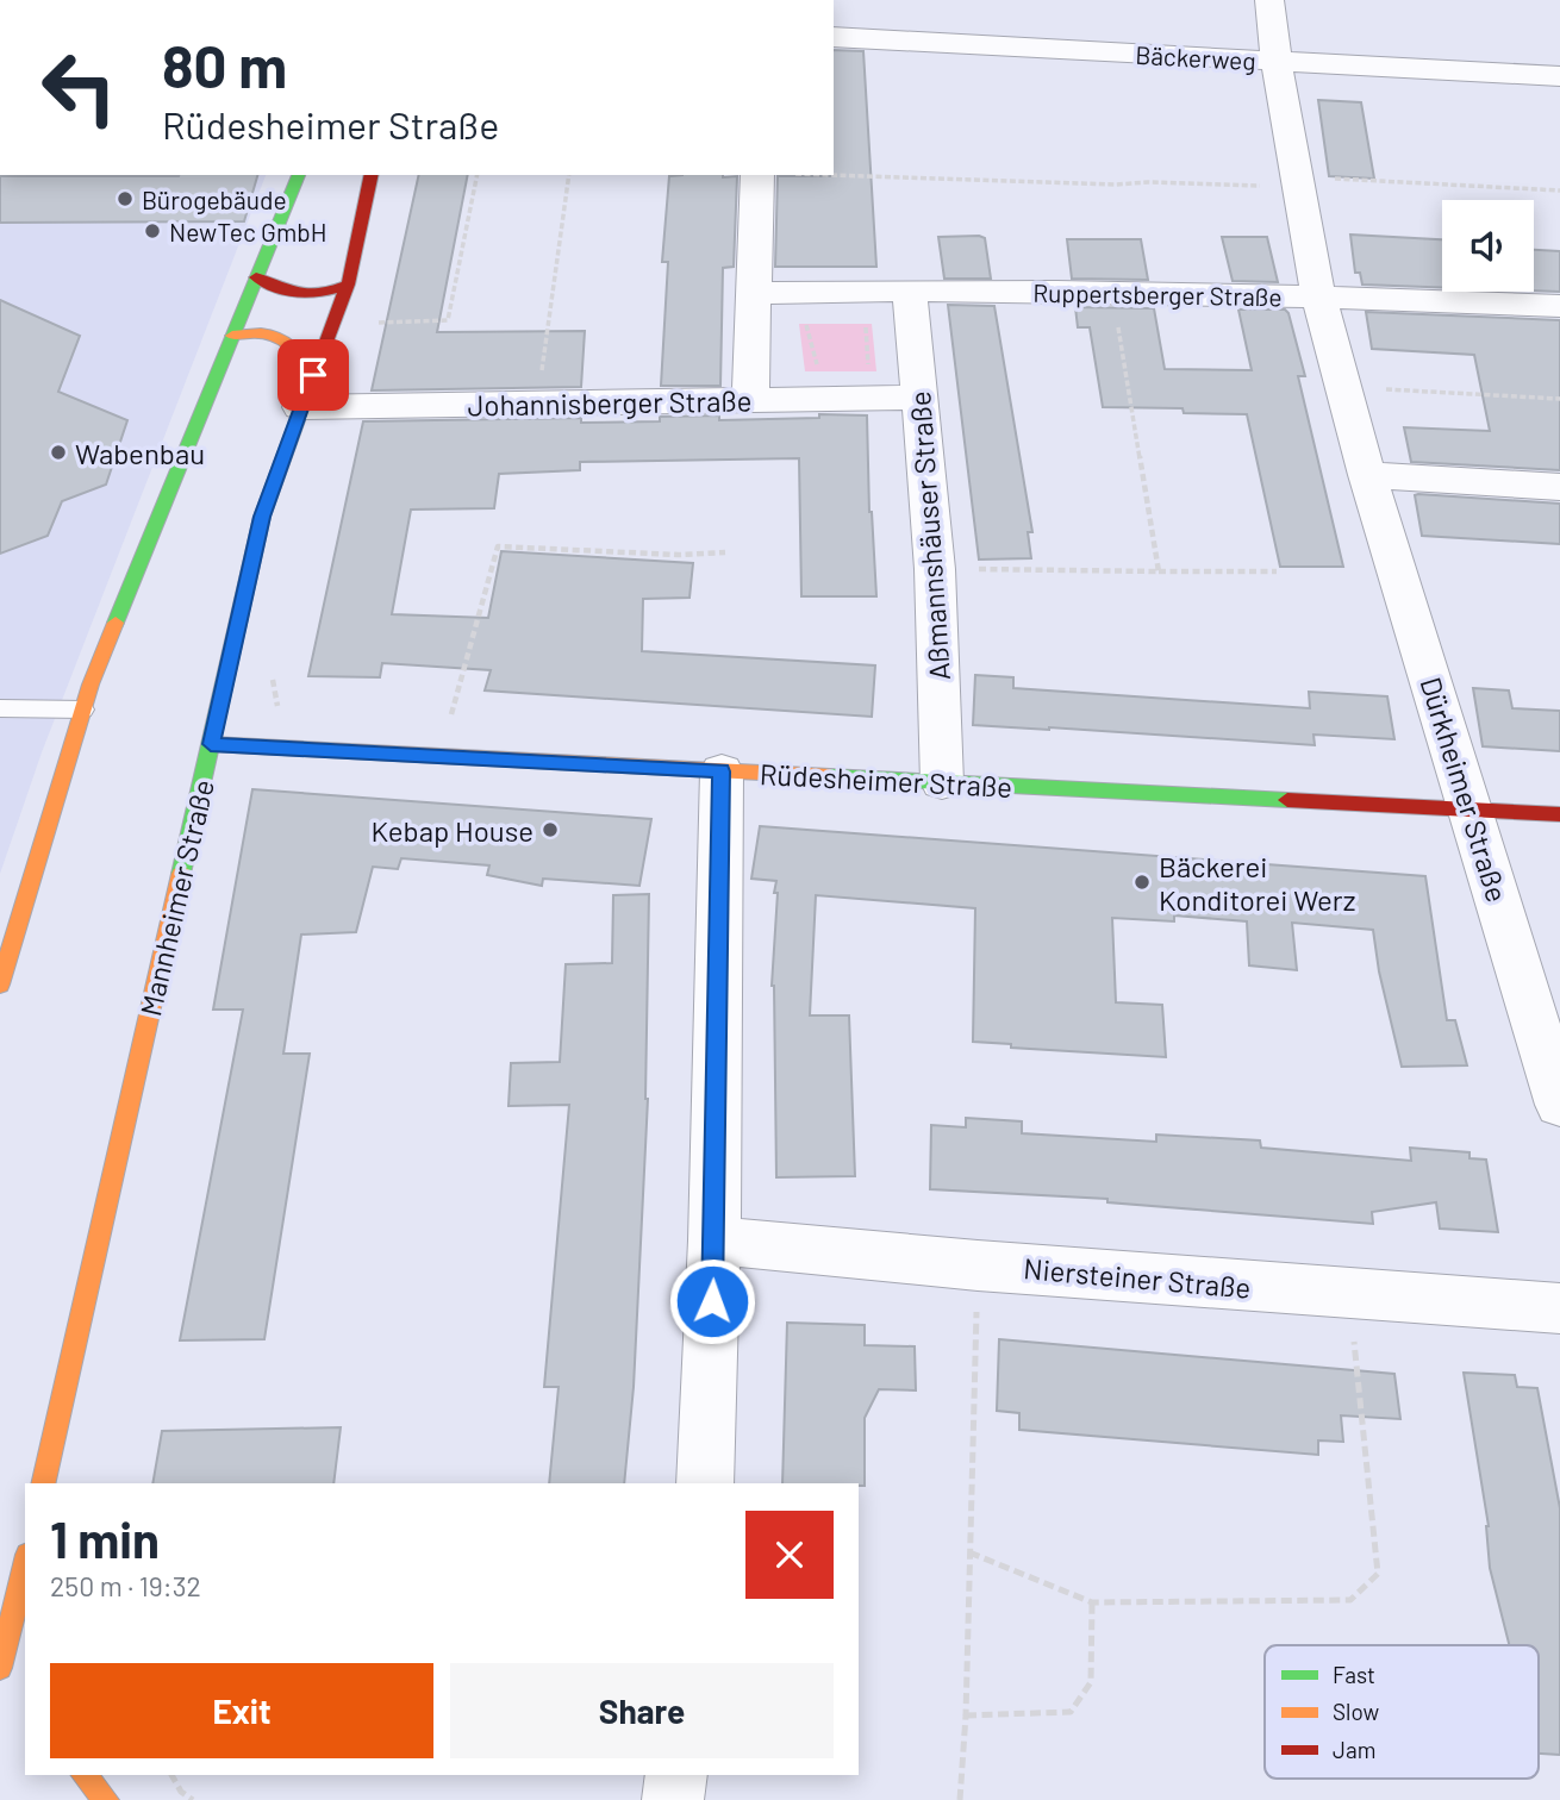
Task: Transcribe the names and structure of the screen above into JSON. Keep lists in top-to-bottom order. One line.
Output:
{"streets":{"main road":["Rüdesheimer Straße","Mannheimer Straße"],"street":["Bäckerweg","Ruppertsberger Straße","Johannisberger Straße","Aßmannshäuser Straße","Dürkheimer Straße","Niersteiner Straße"]},"crossings":[["Bäckerweg","Dürkheimer Straße"],["Ruppertsberger Straße","Aßmannshäuser Straße"],["Ruppertsberger Straße","Dürkheimer Straße"],["Johannisberger Straße","Aßmannshäuser Straße"],["Johannisberger Straße","Mannheimer Straße"],["Aßmannshäuser Straße","Rüdesheimer Straße"],["Rüdesheimer Straße","Dürkheimer Straße"],["Rüdesheimer Straße","Mannheimer Straße"]],"places":["Bürogebäude","NewTec GmbH","Wabenbau","Kebap House","Bäckerei Konditorei Werz"],"legend":["Fast","Slow","Jam"],"page":{"turn":["80 m","Rüdesheimer Straße"],"heading":["1 min","250 m · 19:32"],"buttons":["Exit","Share"]}}
